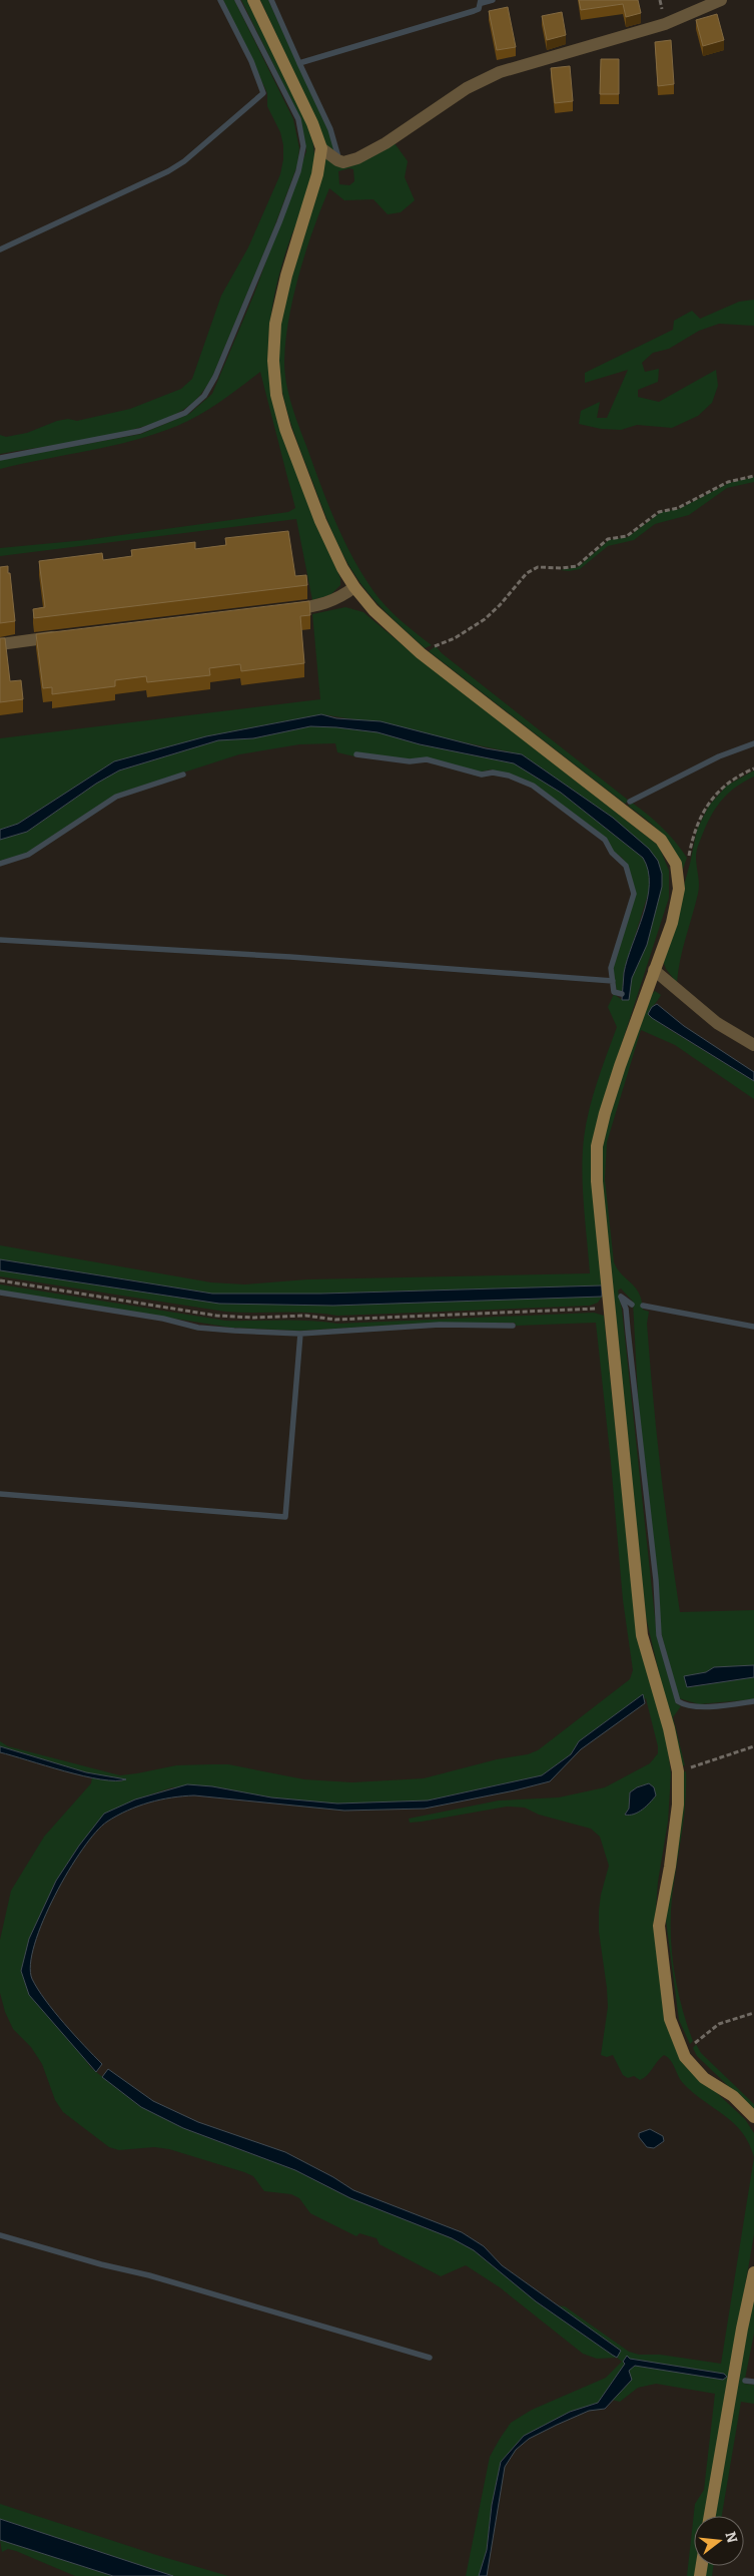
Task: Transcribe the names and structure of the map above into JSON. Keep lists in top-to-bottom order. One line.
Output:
{"north":"right"}
